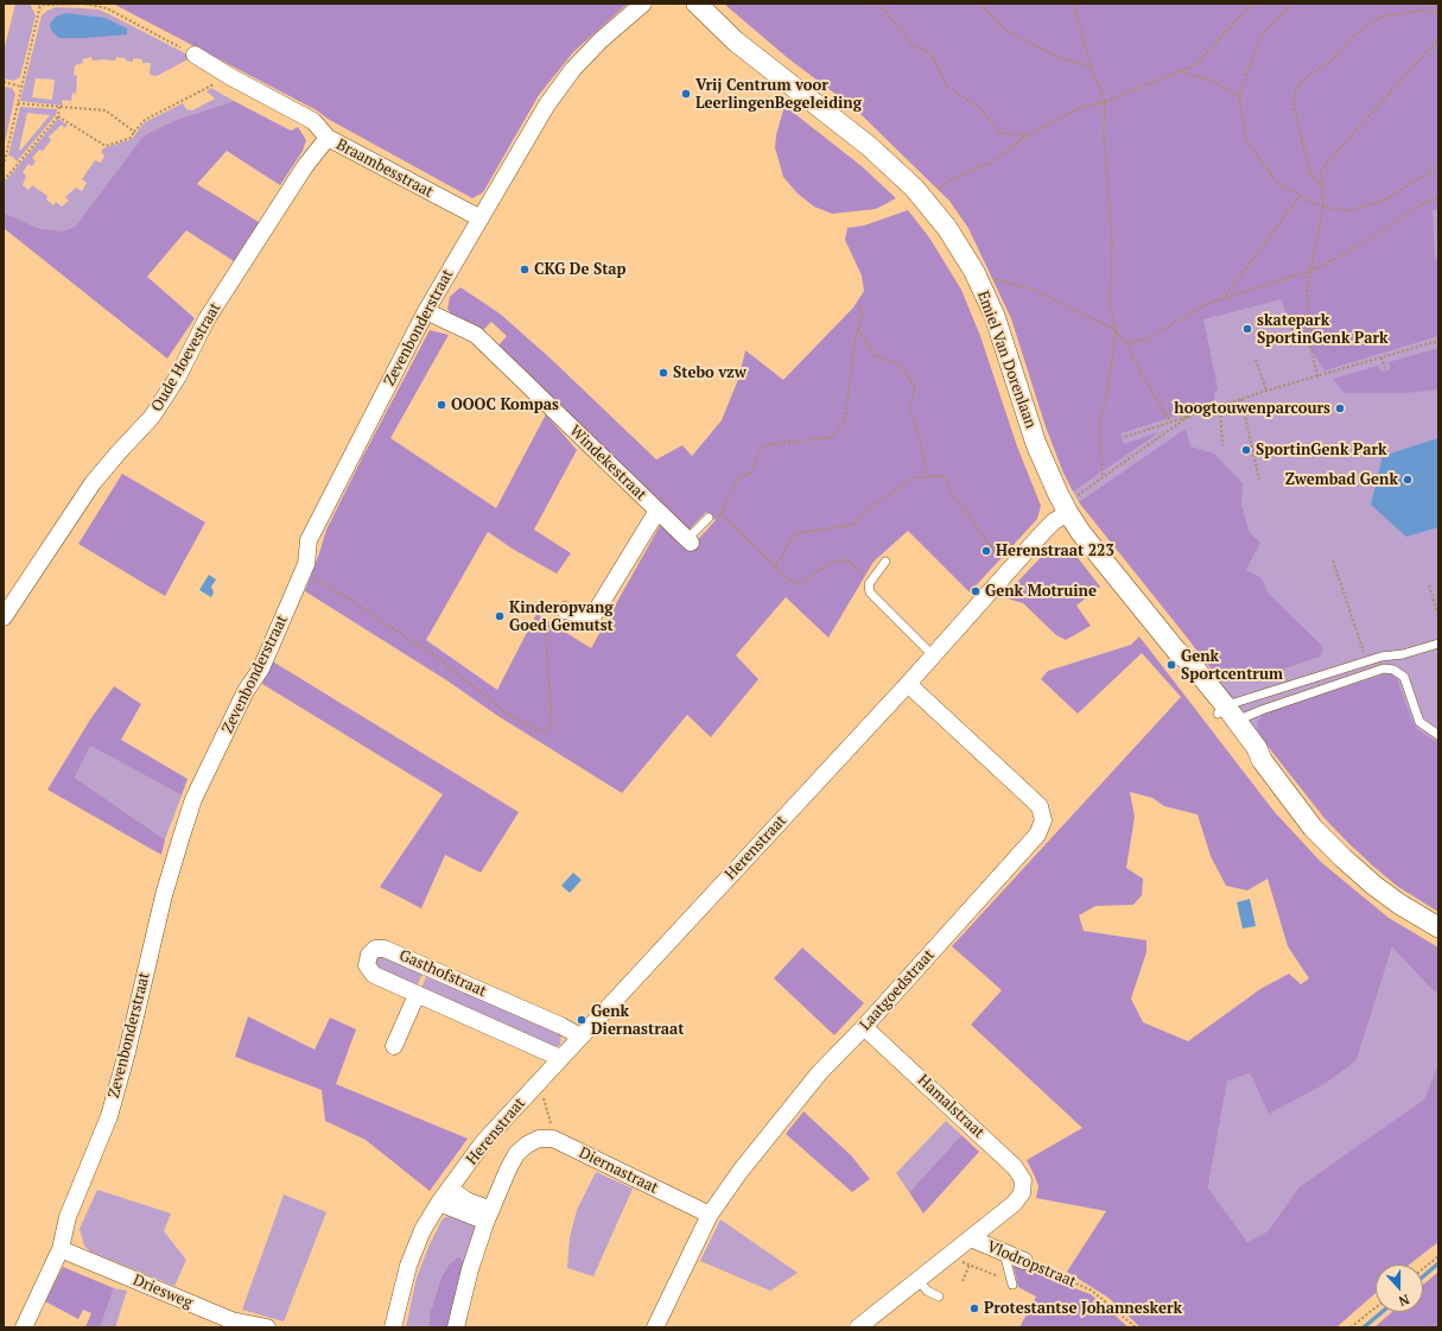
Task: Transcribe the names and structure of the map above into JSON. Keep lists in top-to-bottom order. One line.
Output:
{"streets":{"street":["Braambesstraat","Zevenbonderstraat","Oude Hoevestraat","Emiel Van Dorenlaan","Windekestraat","Herenstraat","Gasthofstraat","Laatgoedstraat","Hamalstraat","Diernastraat","Vlodropstraat","Driesweg"]},"crossings":[["Braambesstraat","Zevenbonderstraat"],["Braambesstraat","Oude Hoevestraat"],["Zevenbonderstraat","Windekestraat"],["Zevenbonderstraat","Driesweg"],["Emiel Van Dorenlaan","Herenstraat"],["Herenstraat","Gasthofstraat"],["Herenstraat","Laatgoedstraat"],["Herenstraat","Diernastraat"],["Laatgoedstraat","Hamalstraat"],["Laatgoedstraat","Diernastraat"],["Hamalstraat","Vlodropstraat"]],"places":["Vrij Centrum voor LeerlingenBegeleiding","CKG De Stap","skatepark SportinGenk Park","Stebo vzw","OOOC Kompas","hoogtouwenparcours","SportinGenk Park","Zwembad Genk","Herenstraat 223","Genk Motruine","Kinderopvang Goed Gemutst","Genk Sportcentrum","Genk Diernastraat","Protestantse Johanneskerk"],"north":"bottom"}
